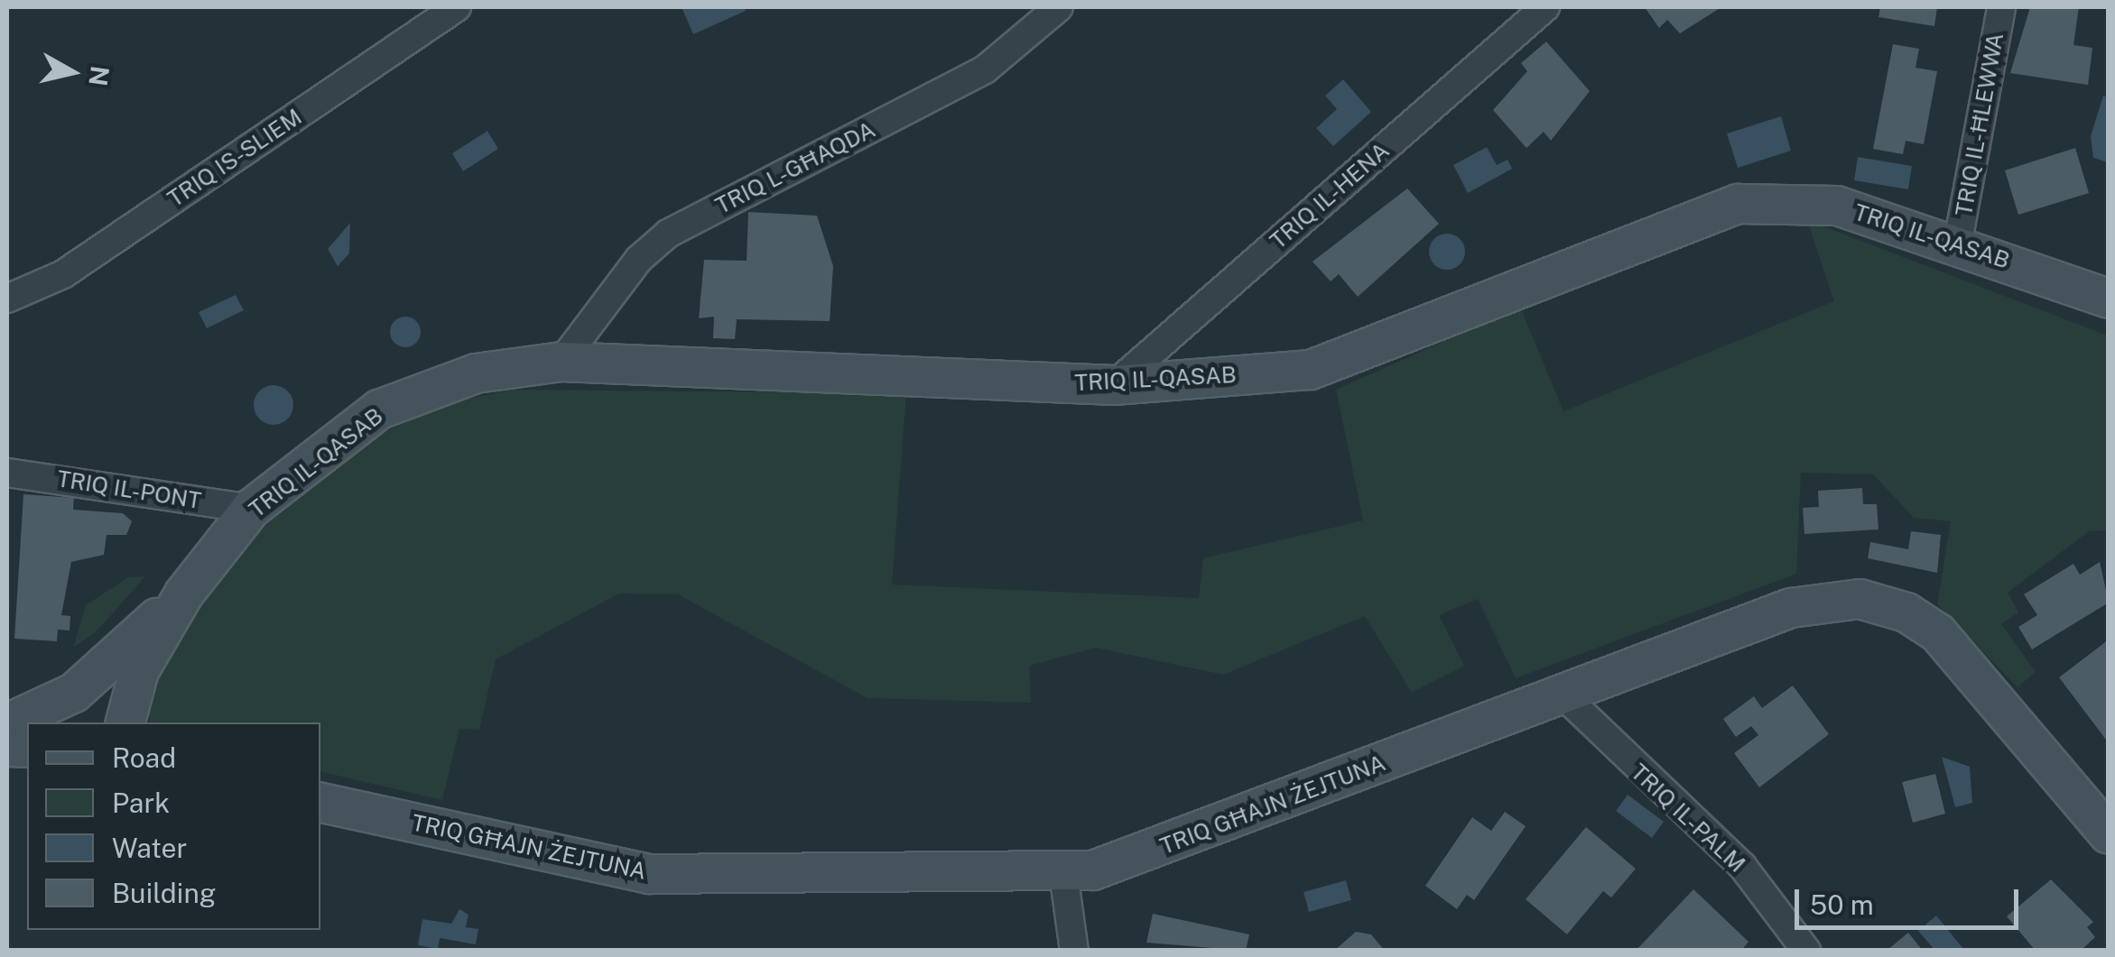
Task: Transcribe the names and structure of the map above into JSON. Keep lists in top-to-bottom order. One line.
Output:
{"streets":{"street":["TRIQ IL-ĦLEWWA","TRIQ IS-SLIEM","TRIQ L-GĦAQDA","TRIQ IL-HENA","TRIQ IL-QASAB","TRIQ IL-PONT","TRIQ GĦAJN ŻEJTUNA","TRIQ IL-PALM"]},"crossings":[["TRIQ IL-ĦLEWWA","TRIQ IL-QASAB"],["TRIQ L-GĦAQDA","TRIQ IL-QASAB"],["TRIQ IL-HENA","TRIQ IL-QASAB"],["TRIQ IL-QASAB","TRIQ IL-PONT"],["TRIQ GĦAJN ŻEJTUNA","TRIQ IL-PALM"]],"legend":["Road","Park","Water","Building"],"scale_bar":"50 m","north":"right"}
